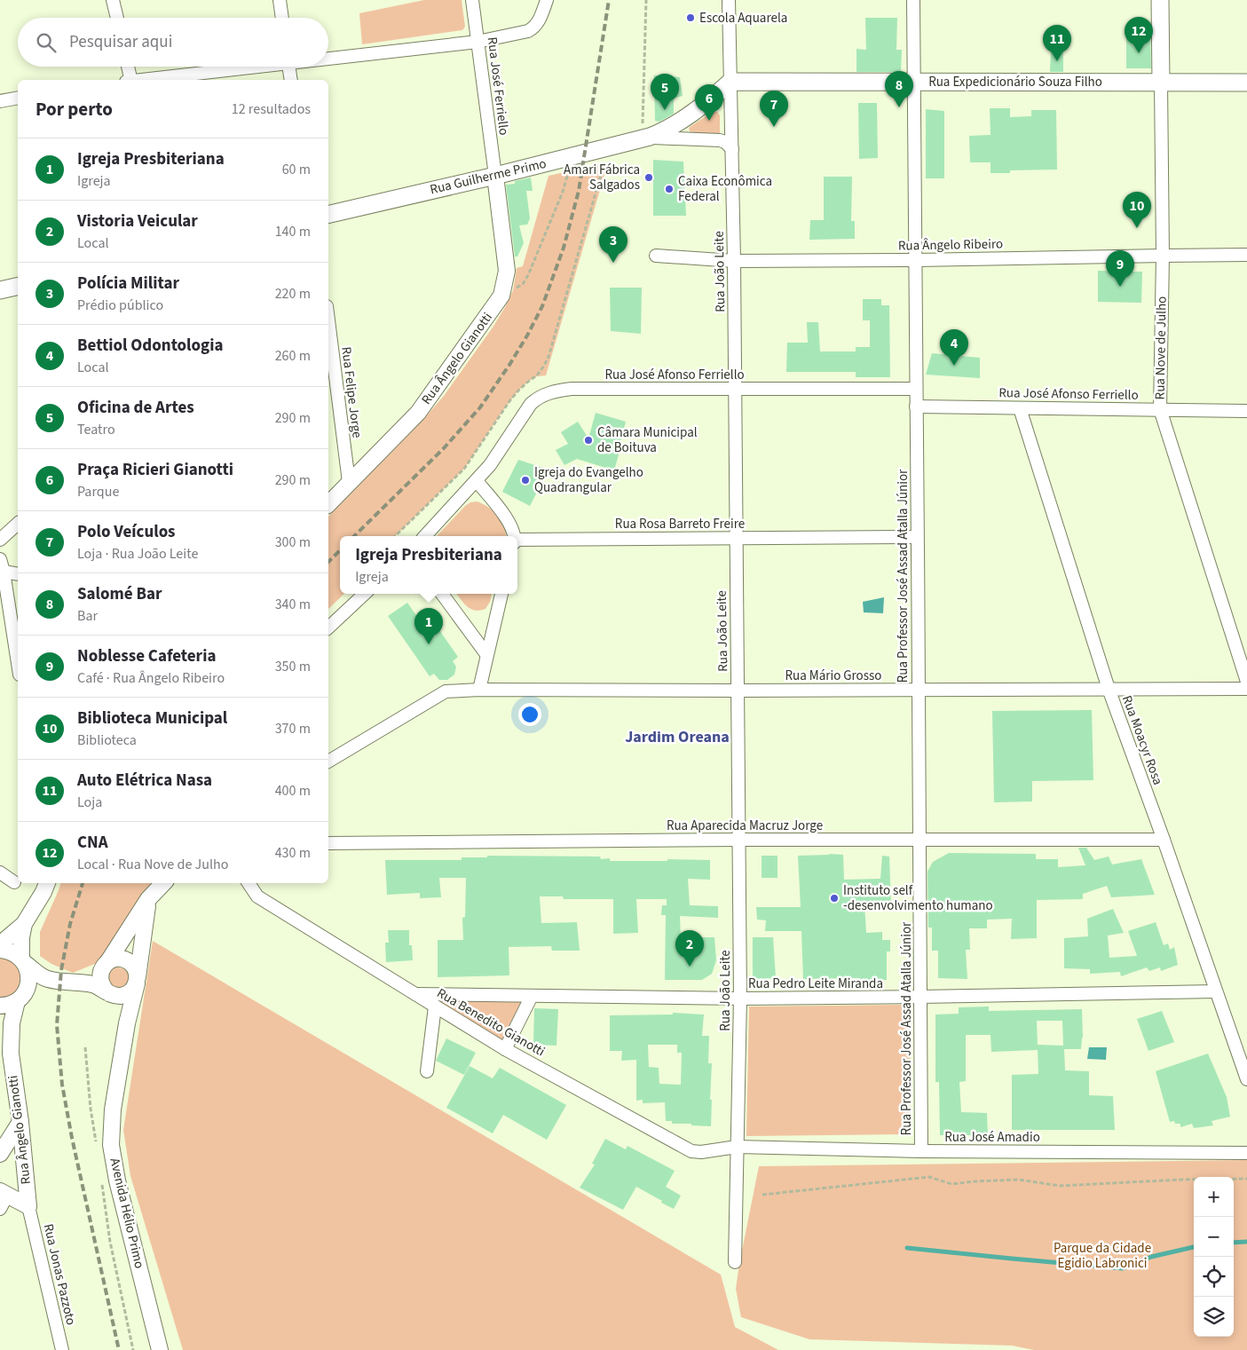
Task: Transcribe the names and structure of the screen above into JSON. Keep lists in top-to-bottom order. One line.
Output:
{"streets":{"main road":["Rua Expedicionário Souza Filho","Rua Guilherme Primo","Rua Nove de Julho"],"street":["Rua José Ferriello","Rua Ângelo Ribeiro","Rua João Leite","Rua Ângelo Gianotti","Rua José Afonso Ferriello","Rua Felipe Jorge","Rua Rosa Barreto Freire","Rua Professor José Assad Atalla Júnior","Rua Mário Grosso","Rua Moacyr Rosa","Rua Aparecida Macruz Jorge","Rua Pedro Leite Miranda","Rua Benedito Gianotti","Rua José Amadio","Avenida Hélio Primo","Rua Jonas Pazzoto"]},"crossings":[["Rua Expedicionário Souza Filho","Rua Guilherme Primo"],["Rua Expedicionário Souza Filho","Rua João Leite"],["Rua Expedicionário Souza Filho","Rua Nove de Julho"],["Rua Expedicionário Souza Filho","Rua Professor José Assad Atalla Júnior"],["Rua José Ferriello","Rua Guilherme Primo"],["Rua José Ferriello","Rua Ângelo Gianotti"],["Rua Guilherme Primo","Rua João Leite"],["Rua Guilherme Primo","Rua Ângelo Gianotti"],["Rua Ângelo Ribeiro","Rua João Leite"],["Rua Ângelo Ribeiro","Rua Nove de Julho"],["Rua Ângelo Ribeiro","Rua Professor José Assad Atalla Júnior"],["Rua João Leite","Rua José Afonso Ferriello"],["Rua João Leite","Rua Rosa Barreto Freire"],["Rua João Leite","Rua Mário Grosso"],["Rua João Leite","Rua Aparecida Macruz Jorge"],["Rua João Leite","Rua Pedro Leite Miranda"],["Rua João Leite","Rua Benedito Gianotti"],["Rua João Leite","Rua José Amadio"],["Rua Nove de Julho","Rua José Afonso Ferriello"],["Rua Ângelo Gianotti","Rua Felipe Jorge"],["Rua Ângelo Gianotti","Rua Jonas Pazzoto"],["Rua José Afonso Ferriello","Rua Rosa Barreto Freire"],["Rua José Afonso Ferriello","Rua Professor José Assad Atalla Júnior"],["Rua José Afonso Ferriello","Rua Moacyr Rosa"],["Rua Rosa Barreto Freire","Rua Professor José Assad Atalla Júnior"],["Rua Professor José Assad Atalla Júnior","Rua Mário Grosso"],["Rua Professor José Assad Atalla Júnior","Rua Aparecida Macruz Jorge"],["Rua Professor José Assad Atalla Júnior","Rua Pedro Leite Miranda"],["Rua Professor José Assad Atalla Júnior","Rua José Amadio"],["Rua Mário Grosso","Rua Moacyr Rosa"],["Rua Moacyr Rosa","Rua Aparecida Macruz Jorge"],["Rua Moacyr Rosa","Rua Pedro Leite Miranda"],["Rua Pedro Leite Miranda","Rua Benedito Gianotti"],["Rua Benedito Gianotti","Rua José Amadio"]],"districts":["Jardim Oreana"],"parks":["Parque da Cidade Egidio Labronici"],"places":["Escola Aquarela","Amari Fábrica Salgados","Caixa Econômica Federal","Câmara Municipal de Boituva","Igreja do Evangelho Quadrangular","Instituto self -desenvolvimento humano"],"page":{"pins":["12","11","8","5","6","7","10","3","9","4","1","2"],"search":"Pesquisar aqui","heading":["Por perto","12 resultados"],"list":[{"mark":"1","name":"Igreja Presbiteriana","note":"Igreja","value":"60 m"},{"mark":"2","name":"Vistoria Veicular","note":"Local","value":"140 m"},{"mark":"3","name":"Polícia Militar","note":"Prédio público","value":"220 m"},{"mark":"4","name":"Bettiol Odontologia","note":"Local","value":"260 m"},{"mark":"5","name":"Oficina de Artes","note":"Teatro","value":"290 m"},{"mark":"6","name":"Praça Ricieri Gianotti","note":"Parque","value":"290 m"},{"mark":"7","name":"Polo Veículos","note":"Loja · Rua João Leite","value":"300 m"},{"mark":"8","name":"Salomé Bar","note":"Bar","value":"340 m"},{"mark":"9","name":"Noblesse Cafeteria","note":"Café · Rua Ângelo Ribeiro","value":"350 m"},{"mark":"10","name":"Biblioteca Municipal","note":"Biblioteca","value":"370 m"},{"mark":"11","name":"Auto Elétrica Nasa","note":"Loja","value":"400 m"},{"mark":"12","name":"CNA","note":"Local · Rua Nove de Julho","value":"430 m"}],"popup":["Igreja Presbiteriana","Igreja"],"map_buttons":["+","−"]}}
